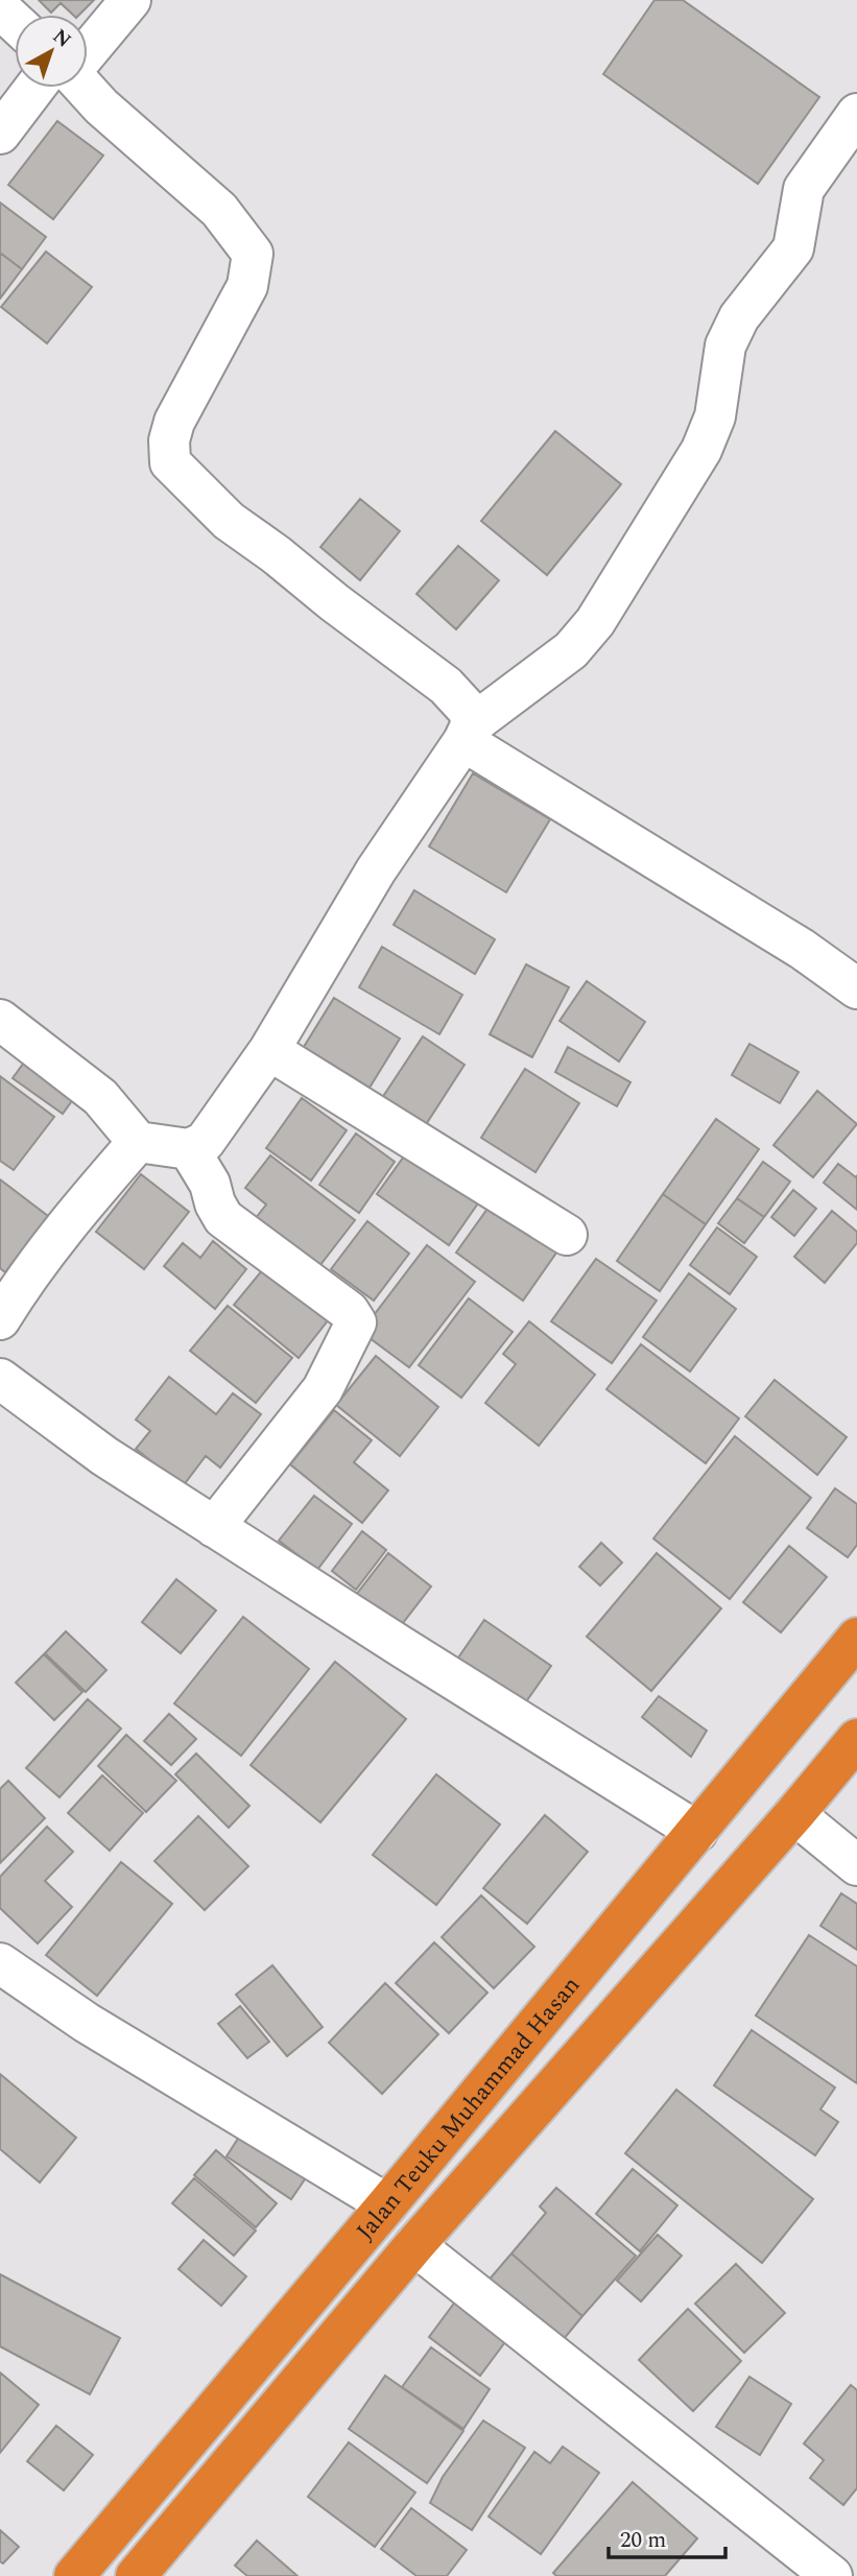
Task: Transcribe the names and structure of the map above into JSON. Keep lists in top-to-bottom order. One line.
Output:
{"streets":{"highway":["Jalan Teuku Muhammad Hasan"]},"scale_bar":"20 m","north":"top right"}
